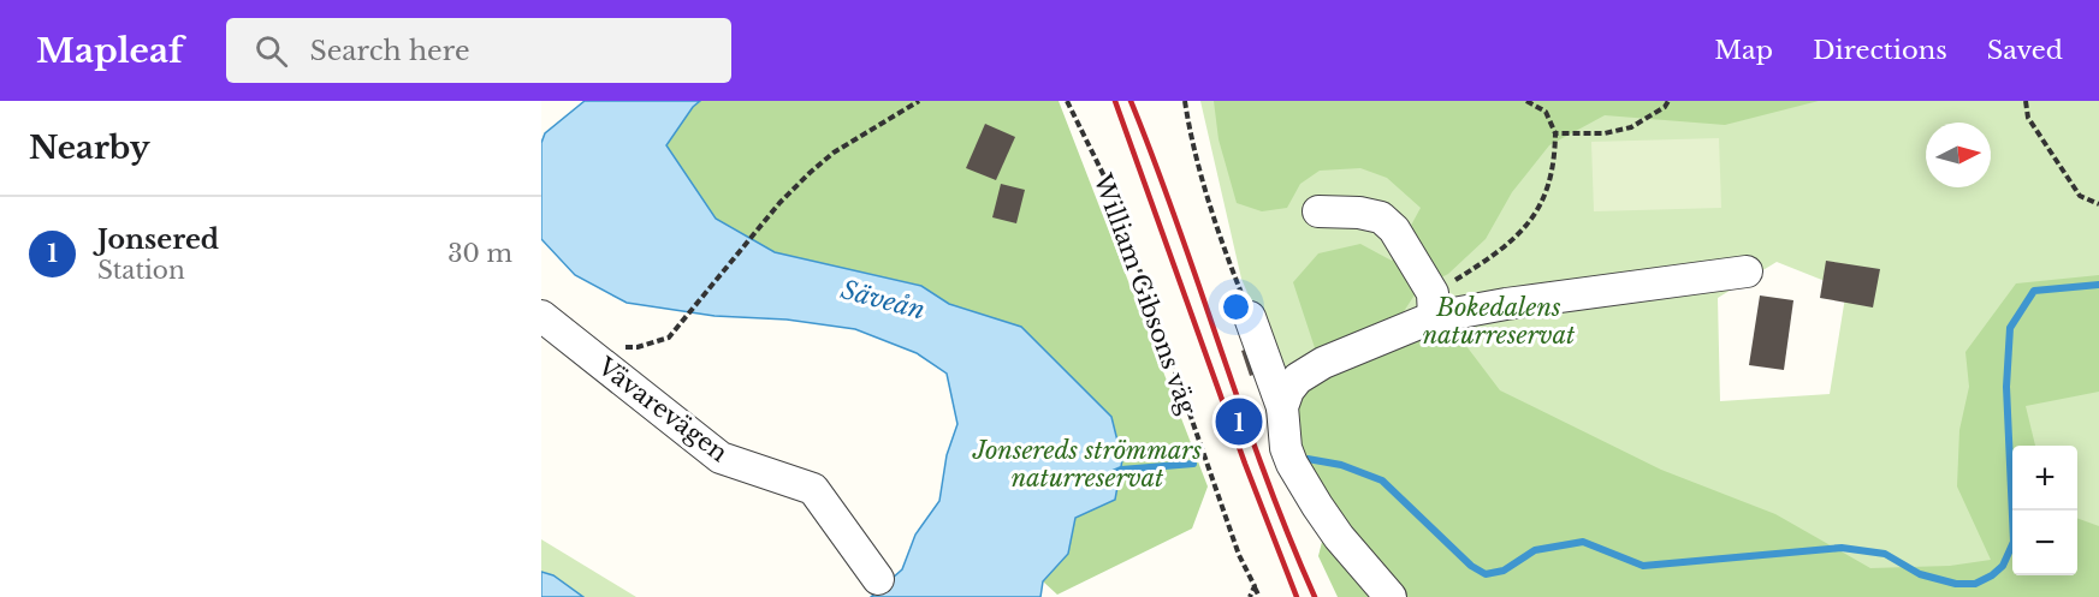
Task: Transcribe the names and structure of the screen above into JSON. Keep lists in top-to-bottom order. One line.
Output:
{"streets":{"street":["Vävarevägen"],"path":["William Gibsons väg"]},"water":["Säveån"],"parks":["Bokedalens naturreservat","Jonsereds strömmars naturreservat"],"north":"right","page":{"header":"Mapleaf","search":"Search here","nav":["Map","Directions","Saved"],"heading":"Nearby","list":[{"mark":"1","name":"Jonsered","note":"Station","value":"30 m"}],"pins":"1","map_buttons":["+","−"]}}
